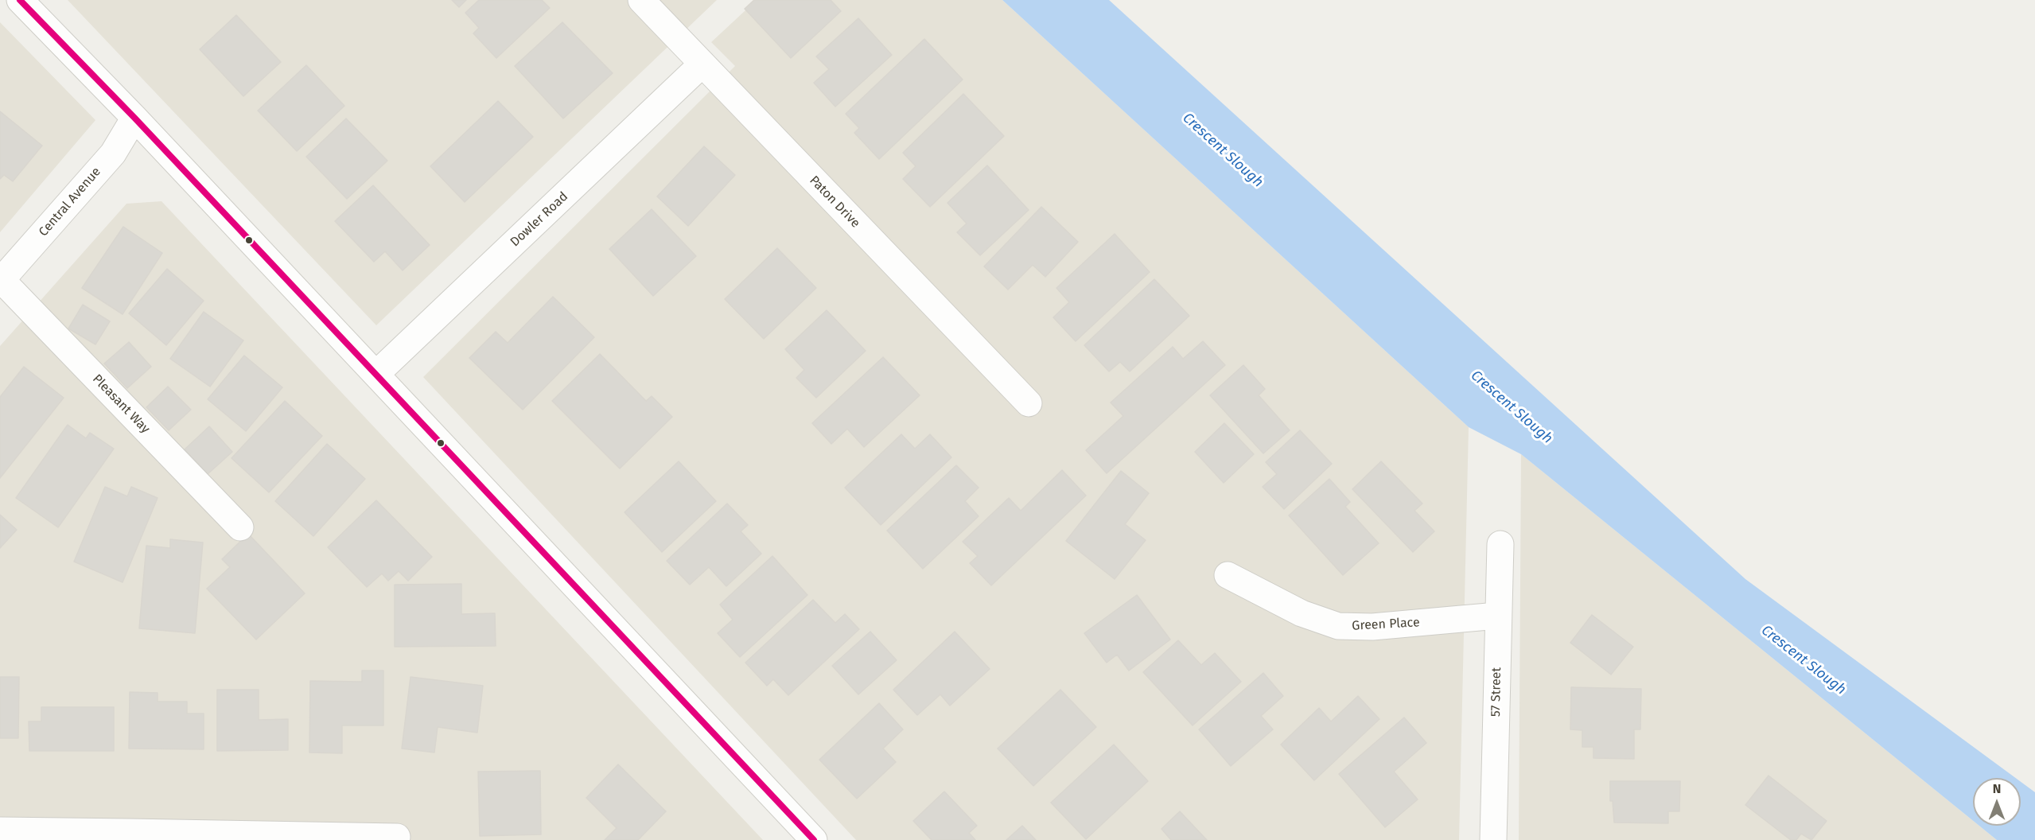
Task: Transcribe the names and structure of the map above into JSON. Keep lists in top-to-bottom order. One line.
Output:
{"streets":{"street":["Central Avenue","Paton Drive","Dowler Road","Pleasant Way","Green Place","57 Street"]},"crossings":[["Central Avenue","Pleasant Way"],["Paton Drive","Dowler Road"],["Green Place","57 Street"]],"water":["Crescent Slough"],"north":"top"}
